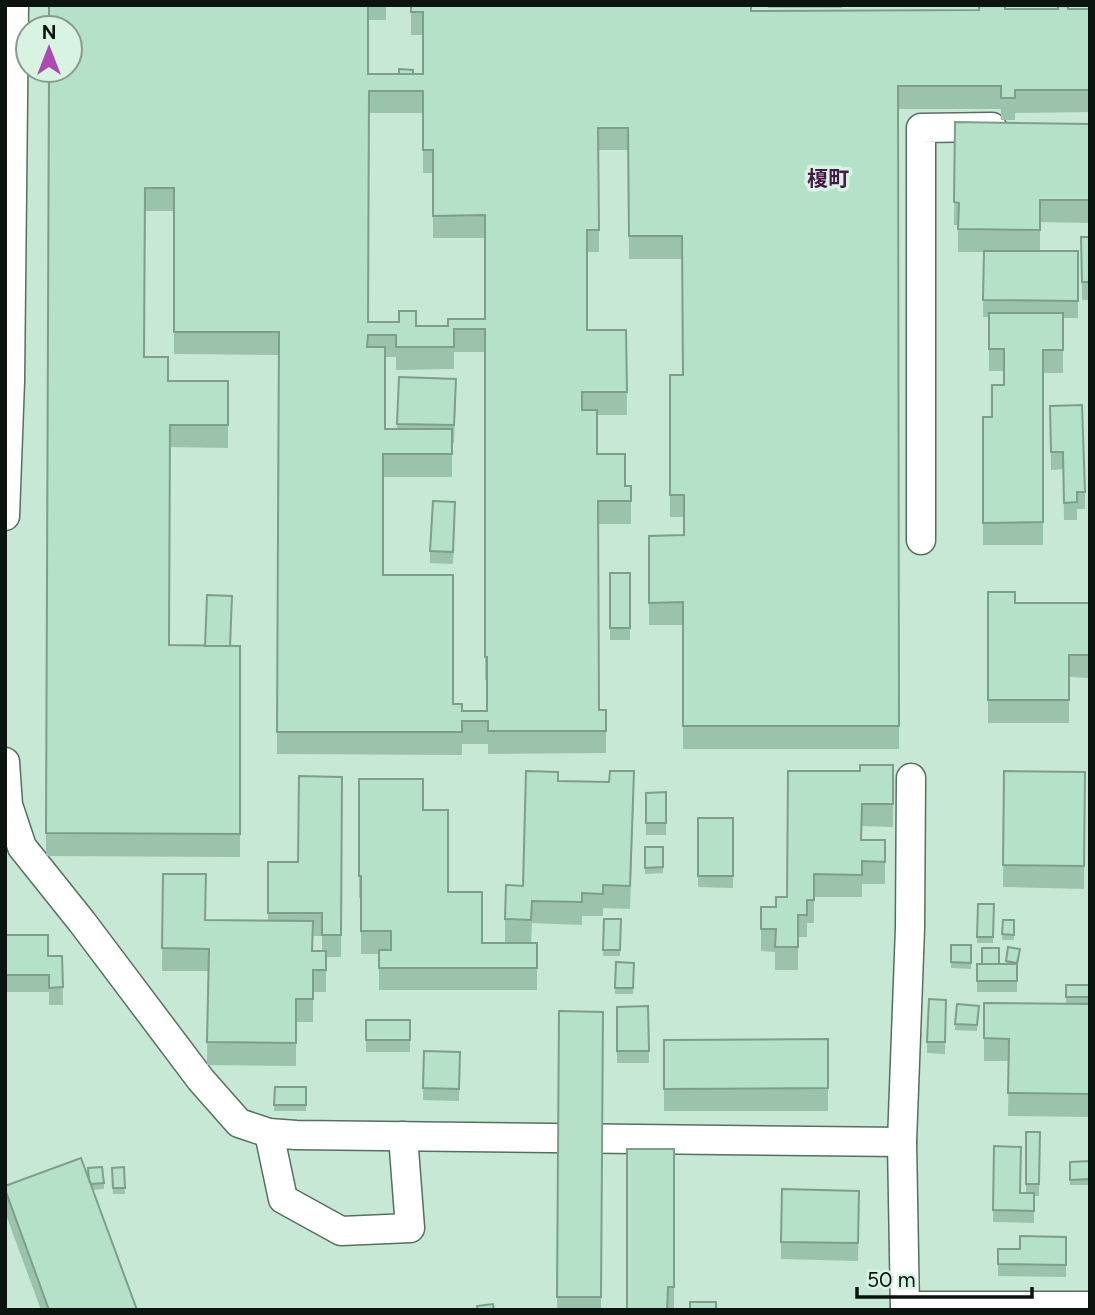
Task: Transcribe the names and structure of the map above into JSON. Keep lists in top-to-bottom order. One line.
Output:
{"districts":["榎町"],"scale_bar":"50 m","north":"top"}
